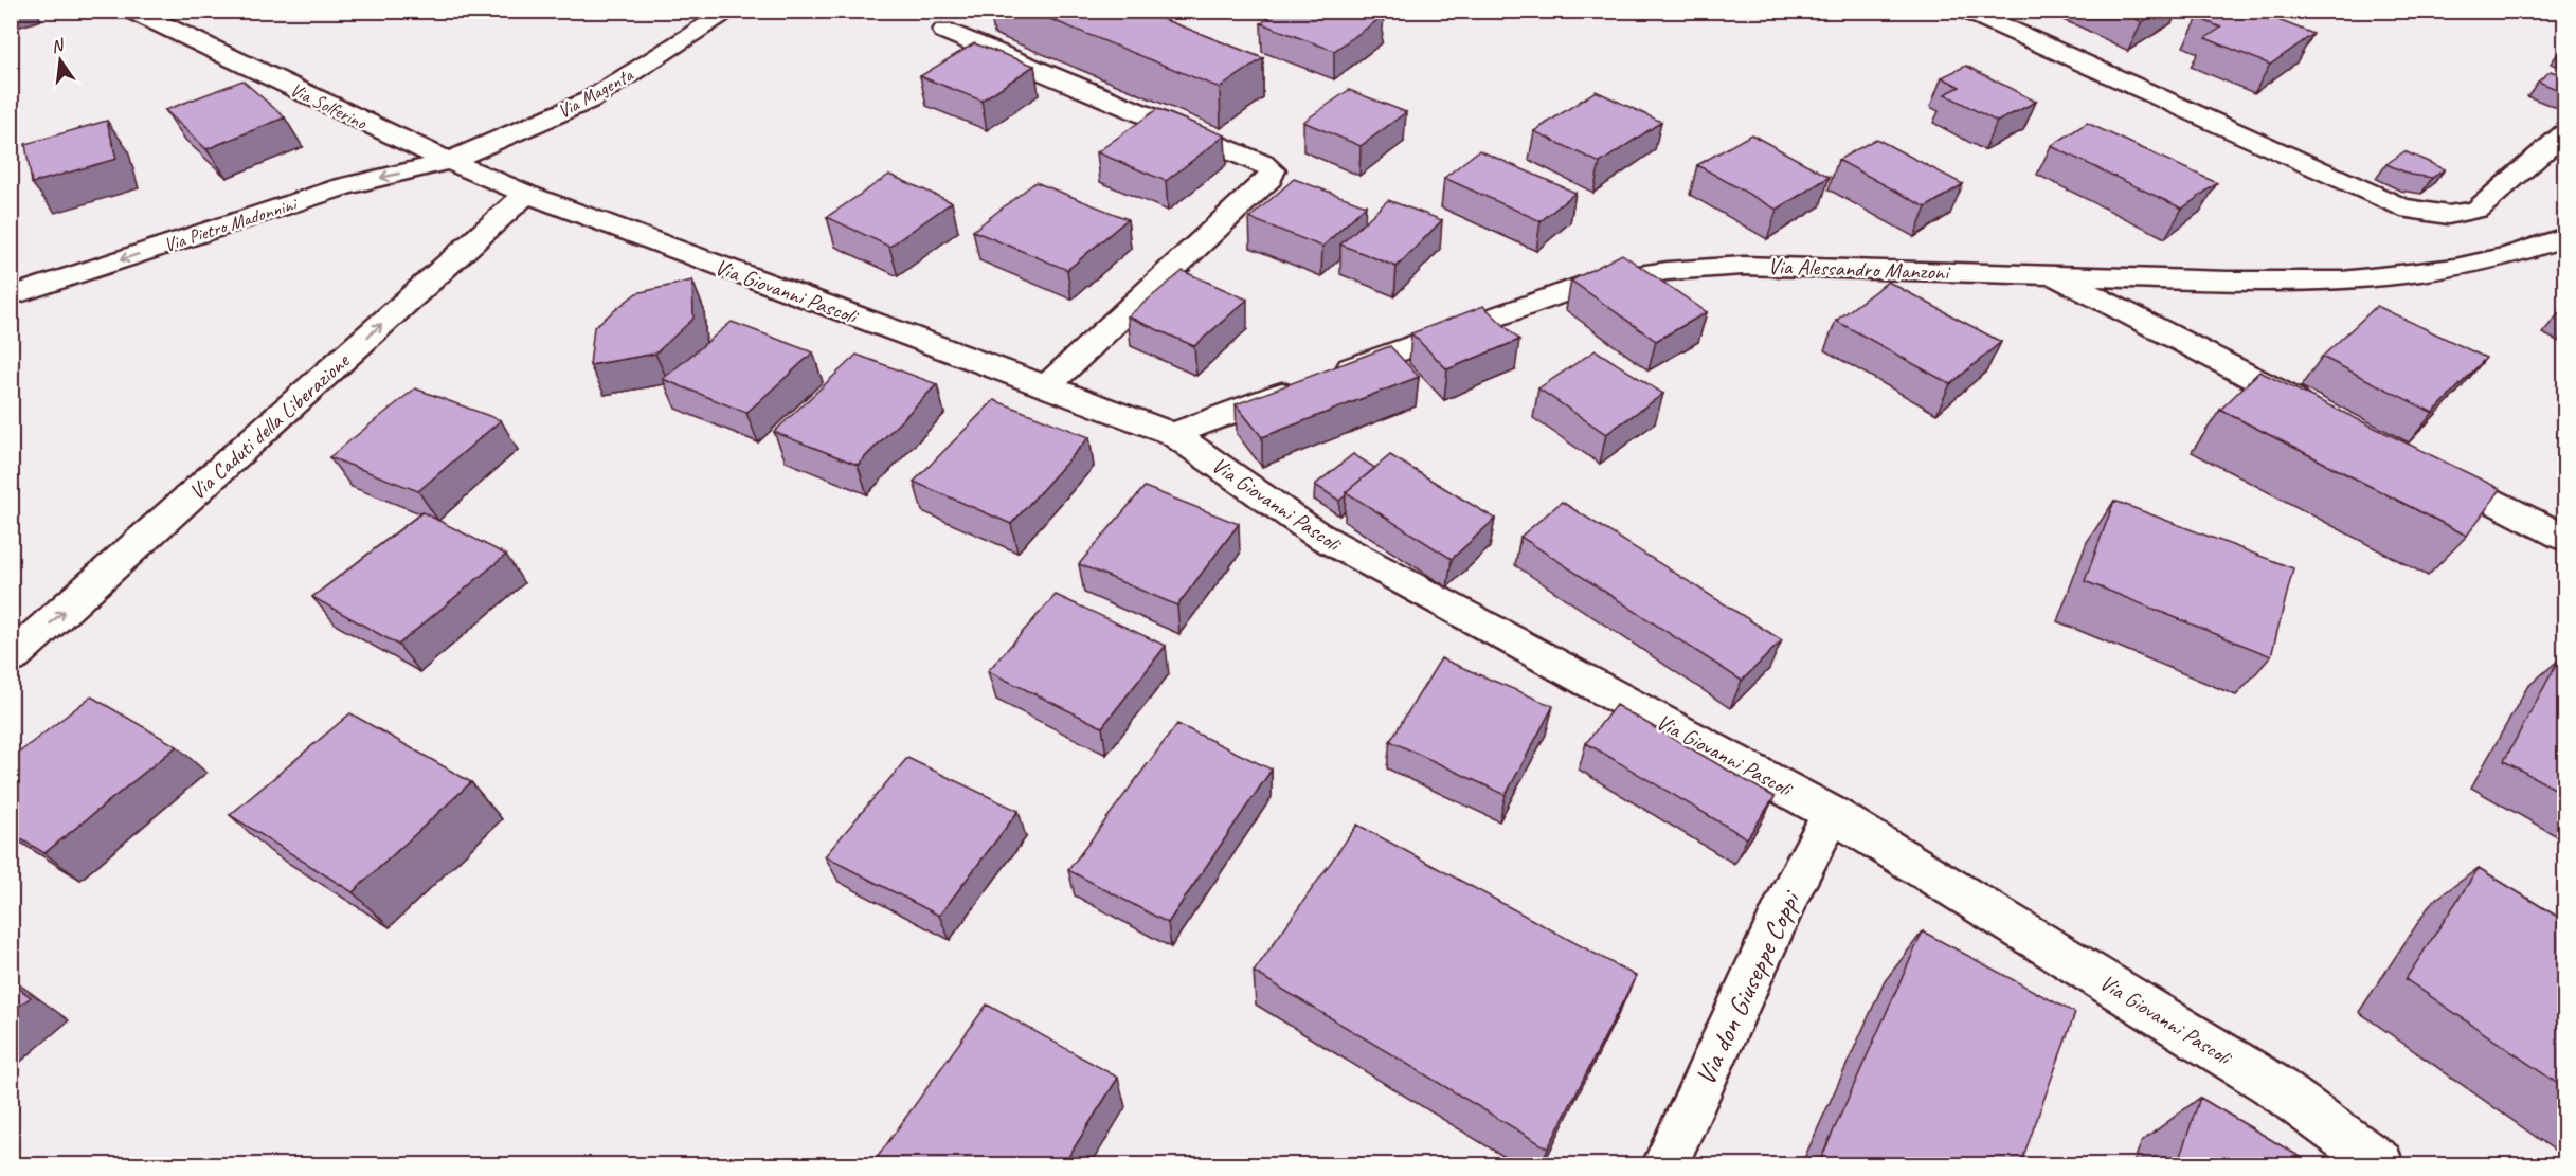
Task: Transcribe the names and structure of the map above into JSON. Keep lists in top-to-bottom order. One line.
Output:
{"streets":{"street":["Via Magenta","Via Solferino","Via Pietro Madonnini","Via Alessandro Manzoni","Via Giovanni Pascoli","Via Caduti della Liberazione","Via don Giuseppe Coppi"]},"crossings":[["Via Magenta","Via Solferino"],["Via Magenta","Via Pietro Madonnini"],["Via Solferino","Via Pietro Madonnini"],["Via Solferino","Via Giovanni Pascoli"],["Via Solferino","Via Caduti della Liberazione"],["Via Alessandro Manzoni","Via Giovanni Pascoli"],["Via Giovanni Pascoli","Via Caduti della Liberazione"],["Via Giovanni Pascoli","Via don Giuseppe Coppi"]],"one_way":["Via Pietro Madonnini","Via Caduti della Liberazione"],"north":"top"}
